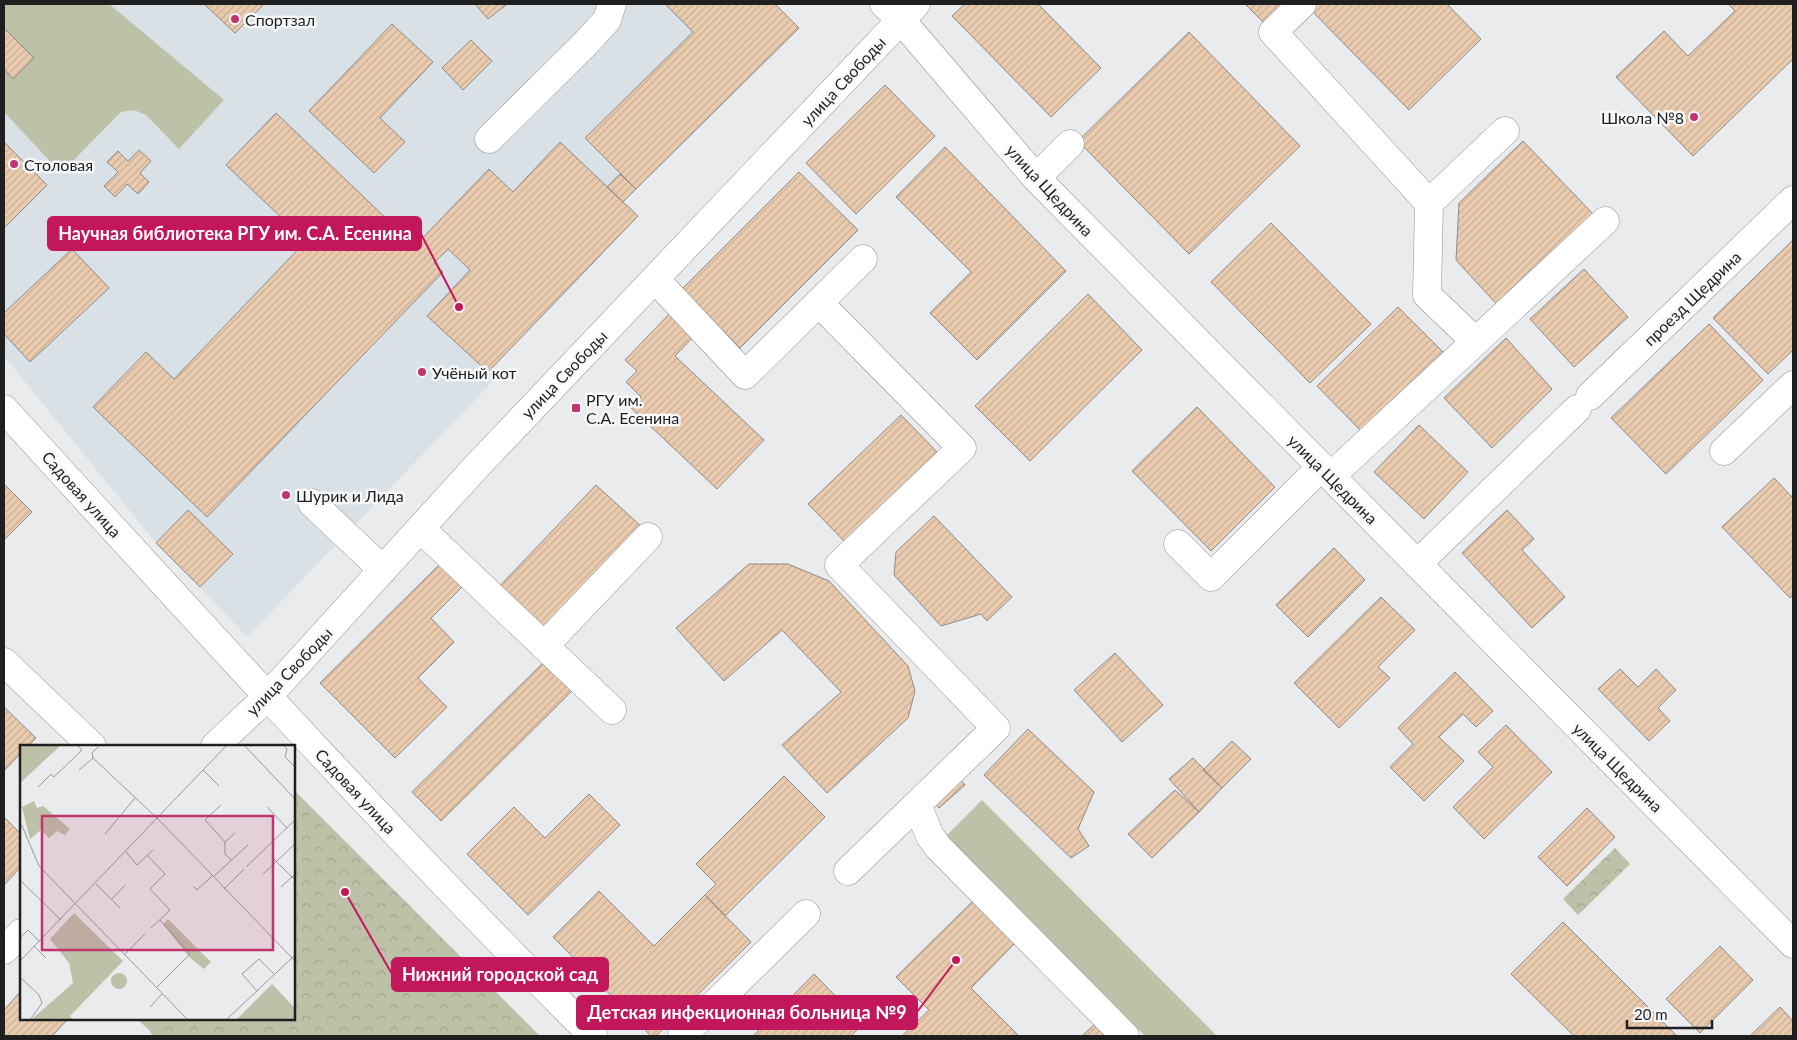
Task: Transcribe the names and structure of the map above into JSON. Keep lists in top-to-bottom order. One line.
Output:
{"streets":{"street":["улица Свободы","улица Щедрина","проезд Щедрина","Садовая улица"]},"crossings":[["улица Свободы","улица Щедрина"],["улица Свободы","Садовая улица"],["улица Щедрина","проезд Щедрина"]],"places":{"other":["Спортзал","Школа №8","Столовая","Научная библиотека РГУ им. С.А. Есенина","Учëный кот","Шурик и Лида","Нижний городской сад","Детская инфекционная больница №9"],"transit":["РГУ им. С.А. Есенина"]},"scale_bar":"20 m"}
